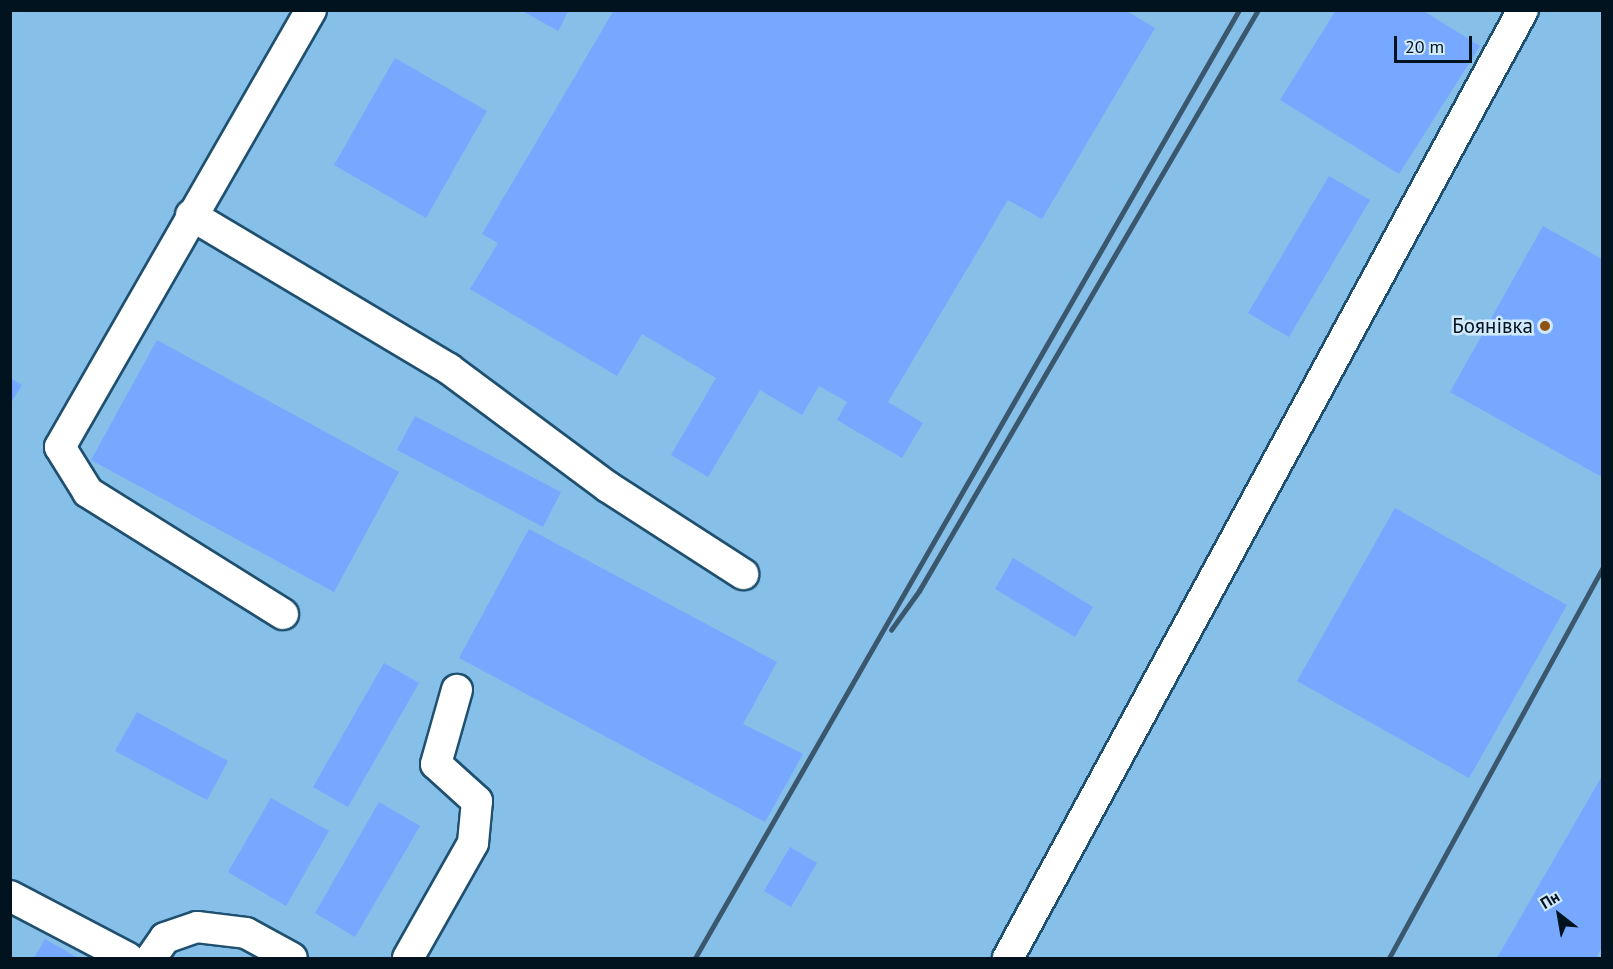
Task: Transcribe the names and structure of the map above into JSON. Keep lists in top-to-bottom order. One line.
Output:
{"places":["Боянівка"],"scale_bar":"20 m","north":"top left"}
